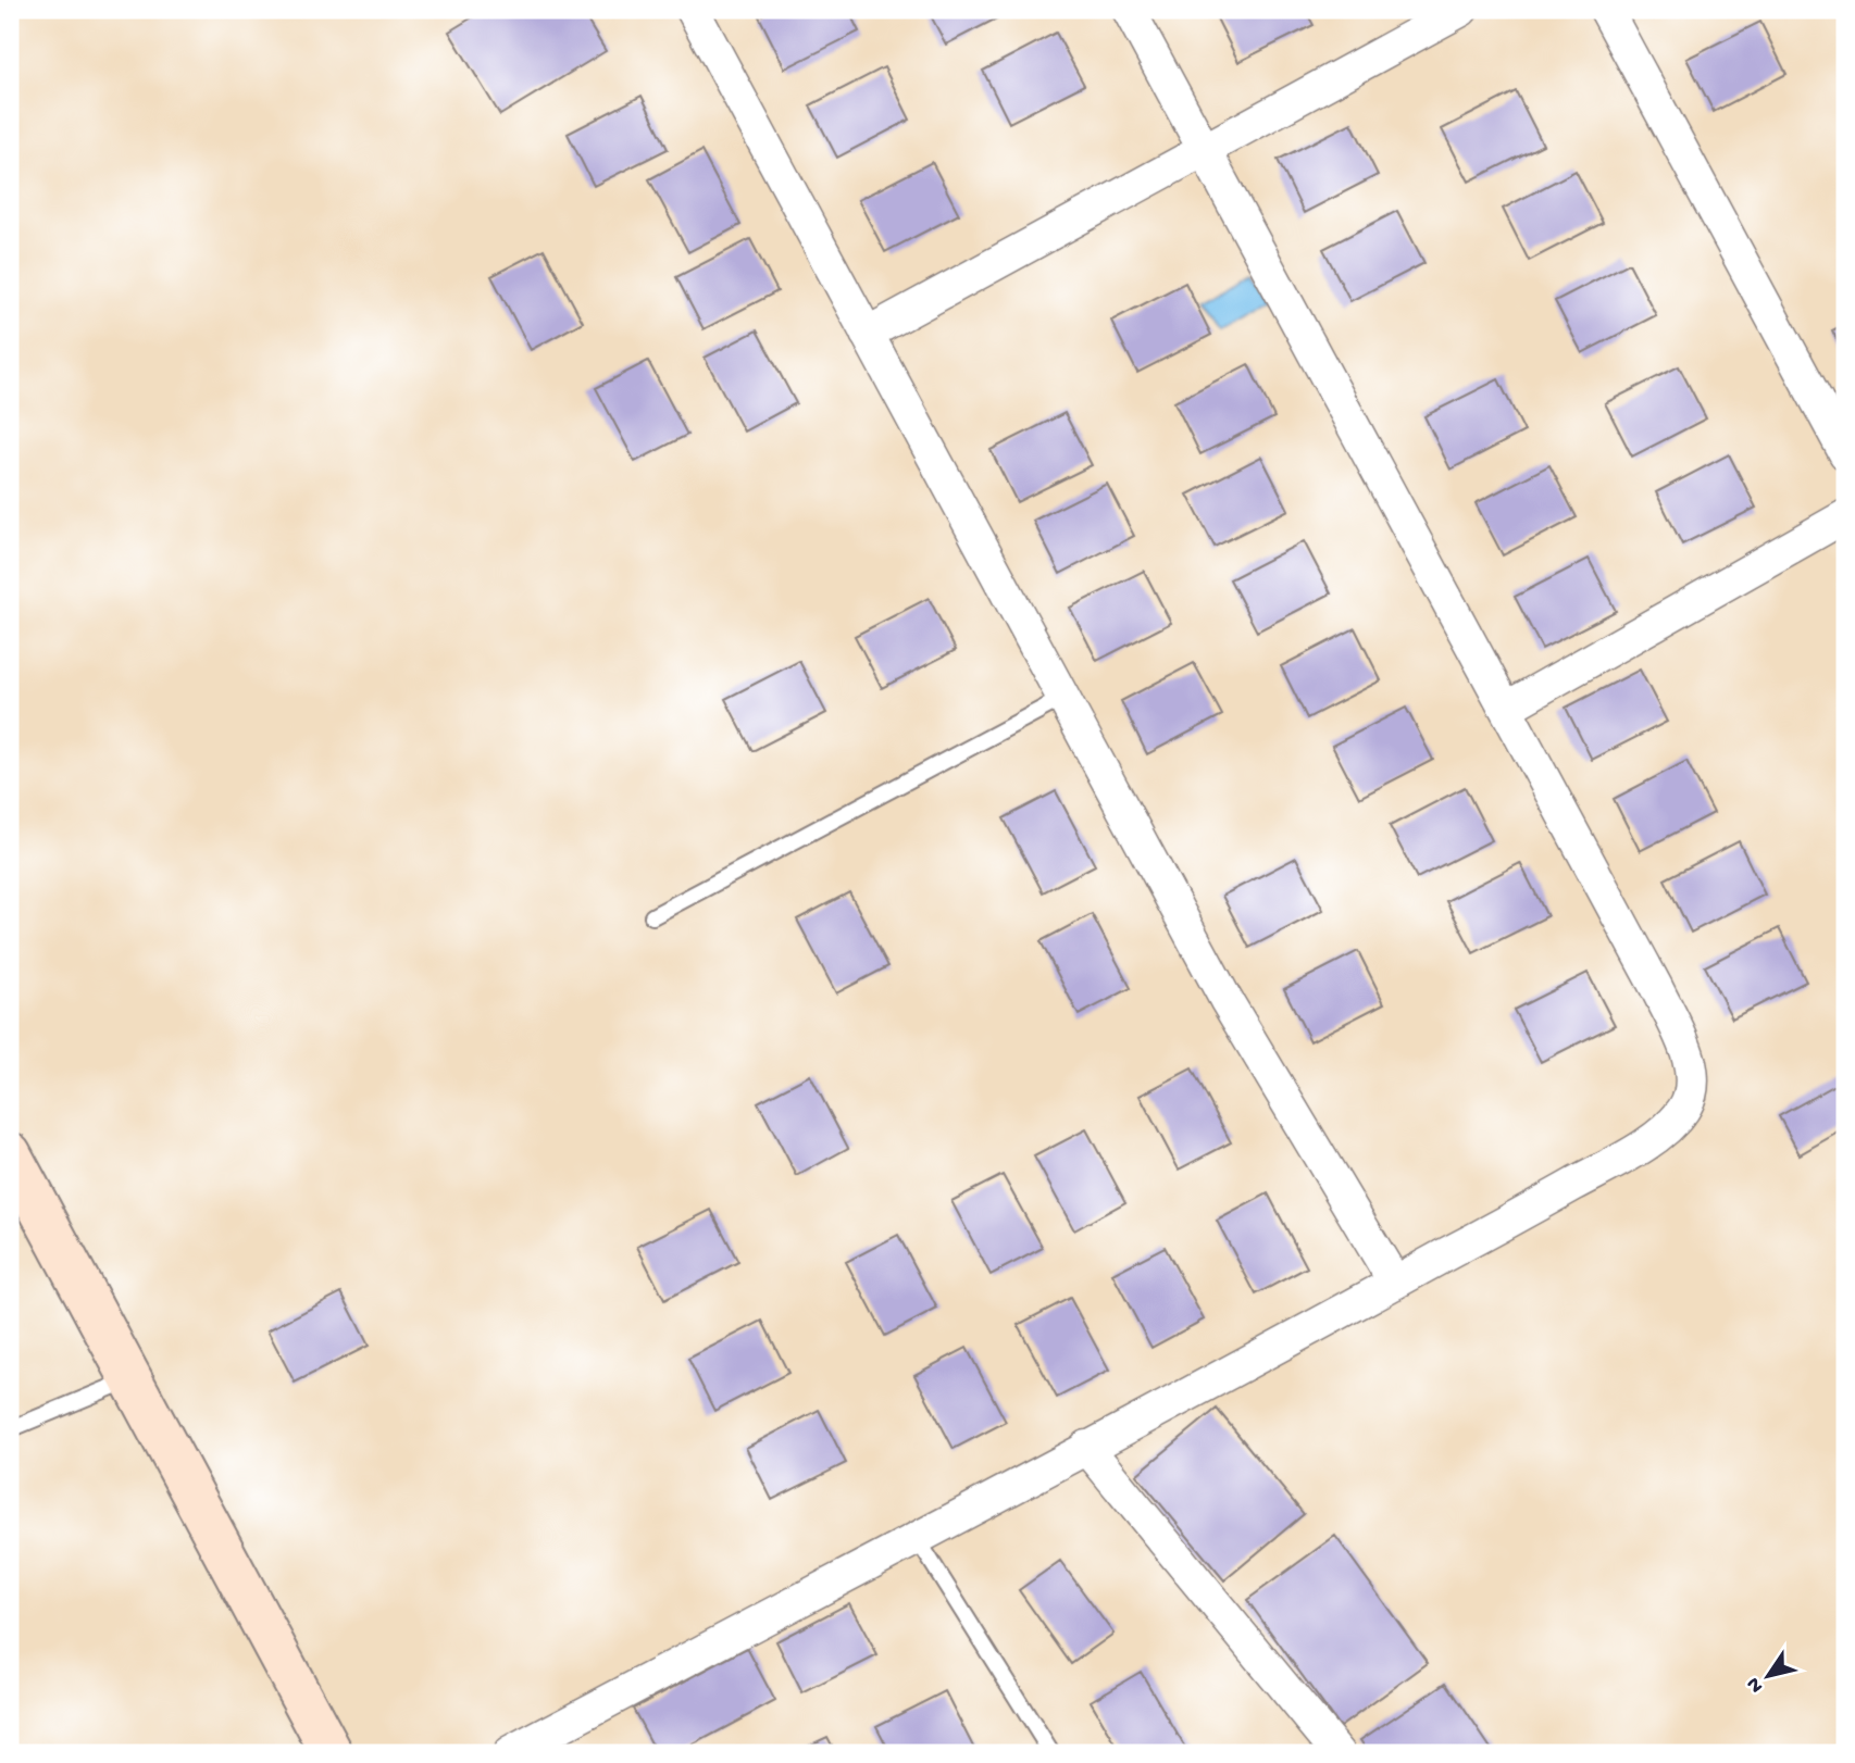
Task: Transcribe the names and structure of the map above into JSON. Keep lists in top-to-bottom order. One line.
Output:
{"north":"bottom left"}
